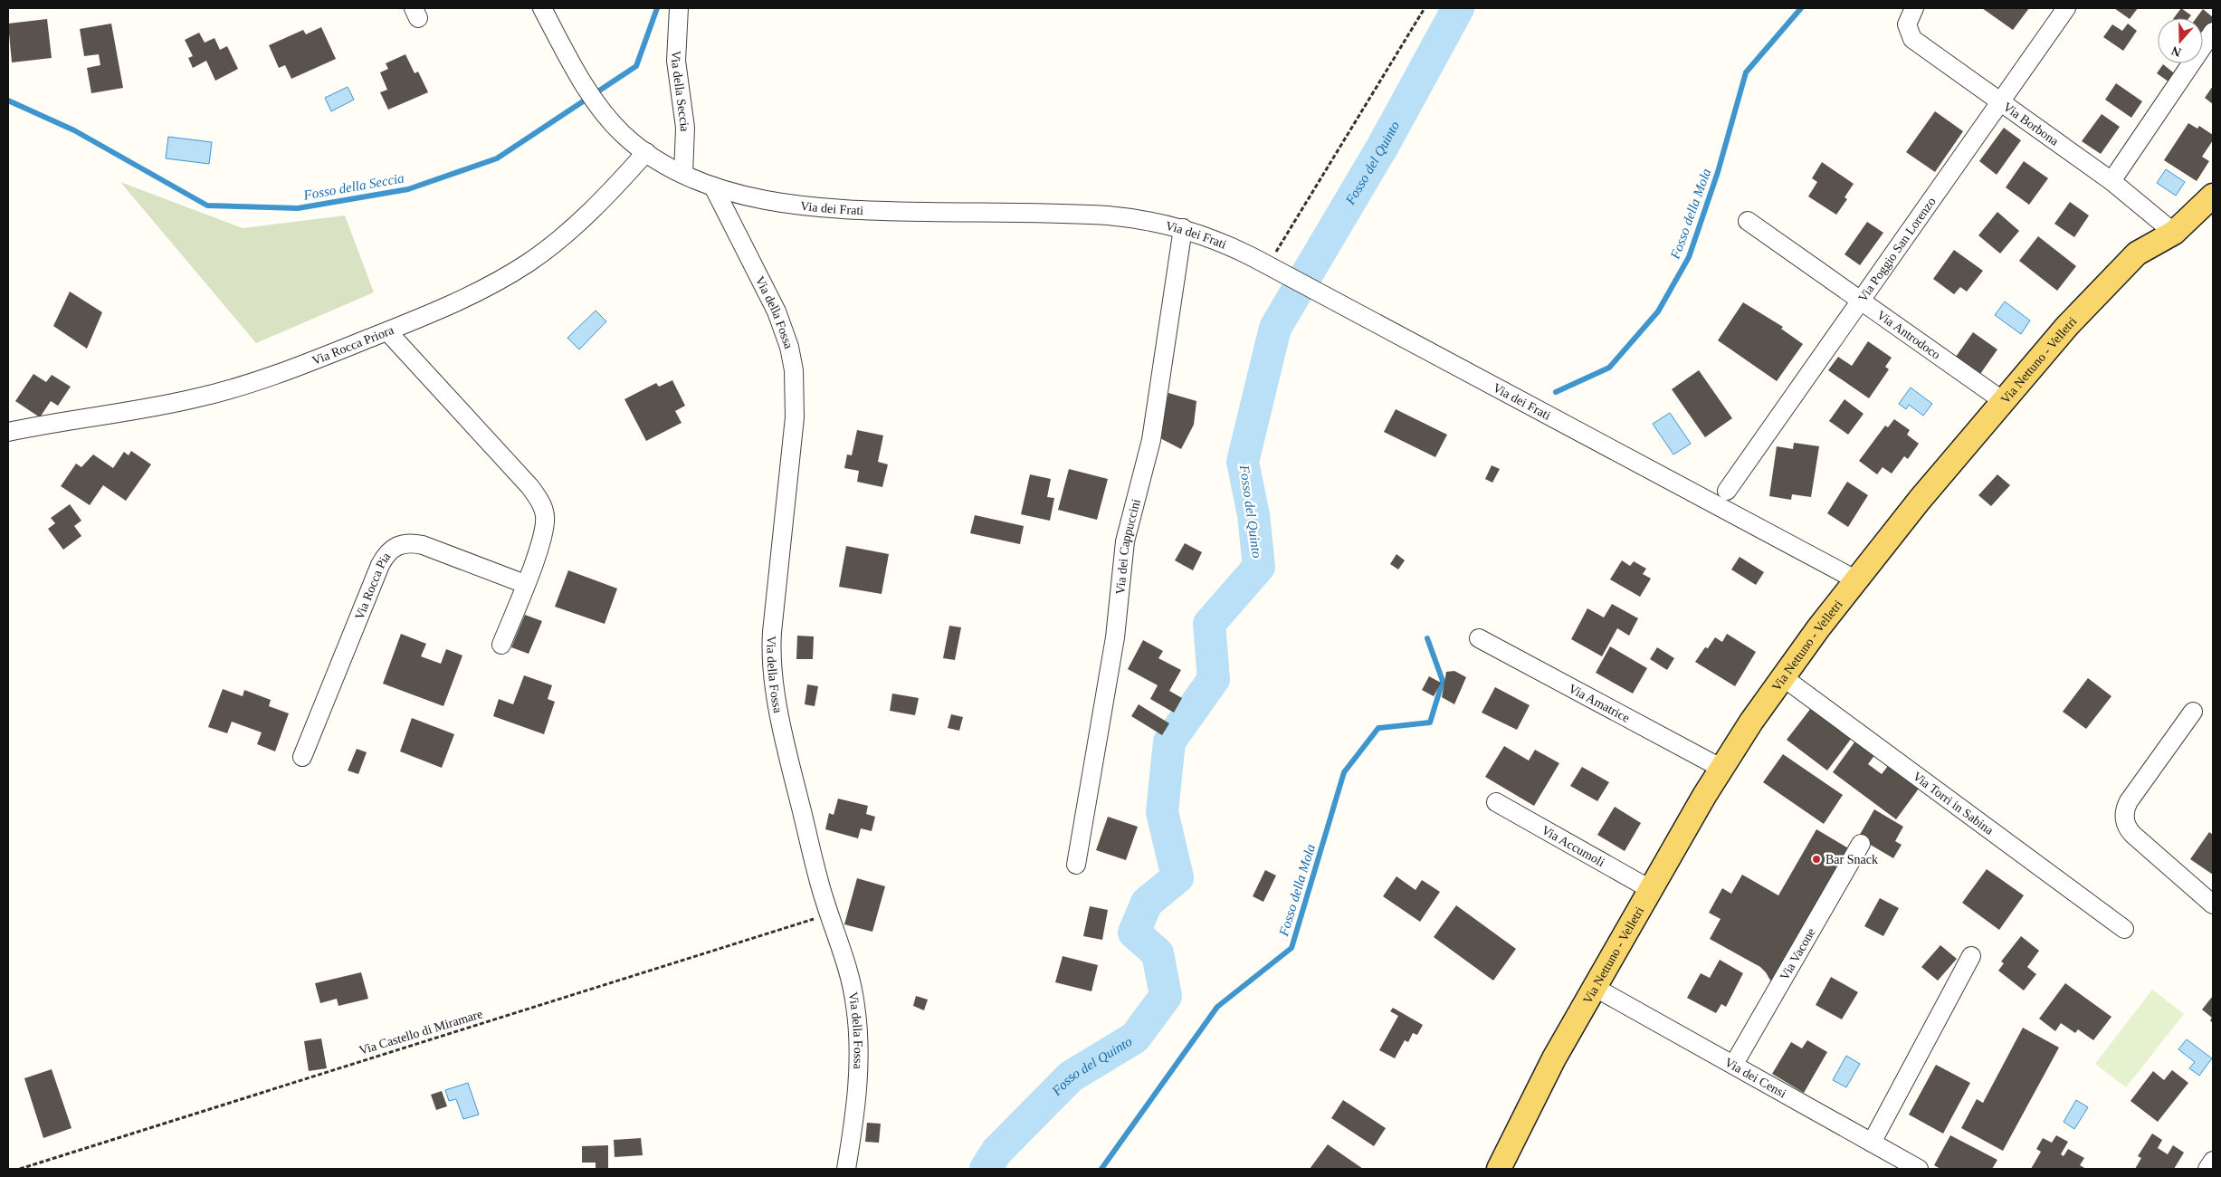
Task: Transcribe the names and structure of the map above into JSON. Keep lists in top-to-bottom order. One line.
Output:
{"streets":{"main road":["Via Nettuno - Velletri"],"street":["Via della Seccia","Via Borbona","Via dei Frati","Via Poggio San Lorenzo","Via della Fossa","Via Antrodoco","Via Rocca Priora","Via dei Cappuccini","Via Rocca Pia","Via Amatrice","Via Torri in Sabina","Via Accumoli","Via Vacone","Via dei Censi"],"path":["Via Castello di Miramare"]},"crossings":[["Via della Seccia","Via dei Frati"],["Via Borbona","Via Poggio San Lorenzo"],["Via Borbona","Via Nettuno - Velletri"],["Via dei Frati","Via della Fossa"],["Via dei Frati","Via Rocca Priora"],["Via dei Frati","Via Nettuno - Velletri"],["Via dei Frati","Via dei Cappuccini"],["Via Poggio San Lorenzo","Via Antrodoco"],["Via della Fossa","Via Castello di Miramare"],["Via Antrodoco","Via Nettuno - Velletri"],["Via Nettuno - Velletri","Via Amatrice"],["Via Nettuno - Velletri","Via Torri in Sabina"],["Via Nettuno - Velletri","Via Accumoli"],["Via Nettuno - Velletri","Via dei Censi"],["Via Vacone","Via dei Censi"]],"water":["Fosso del Quinto","Fosso della Seccia","Fosso della Mola"],"places":["Bar Snack"],"north":"bottom"}
